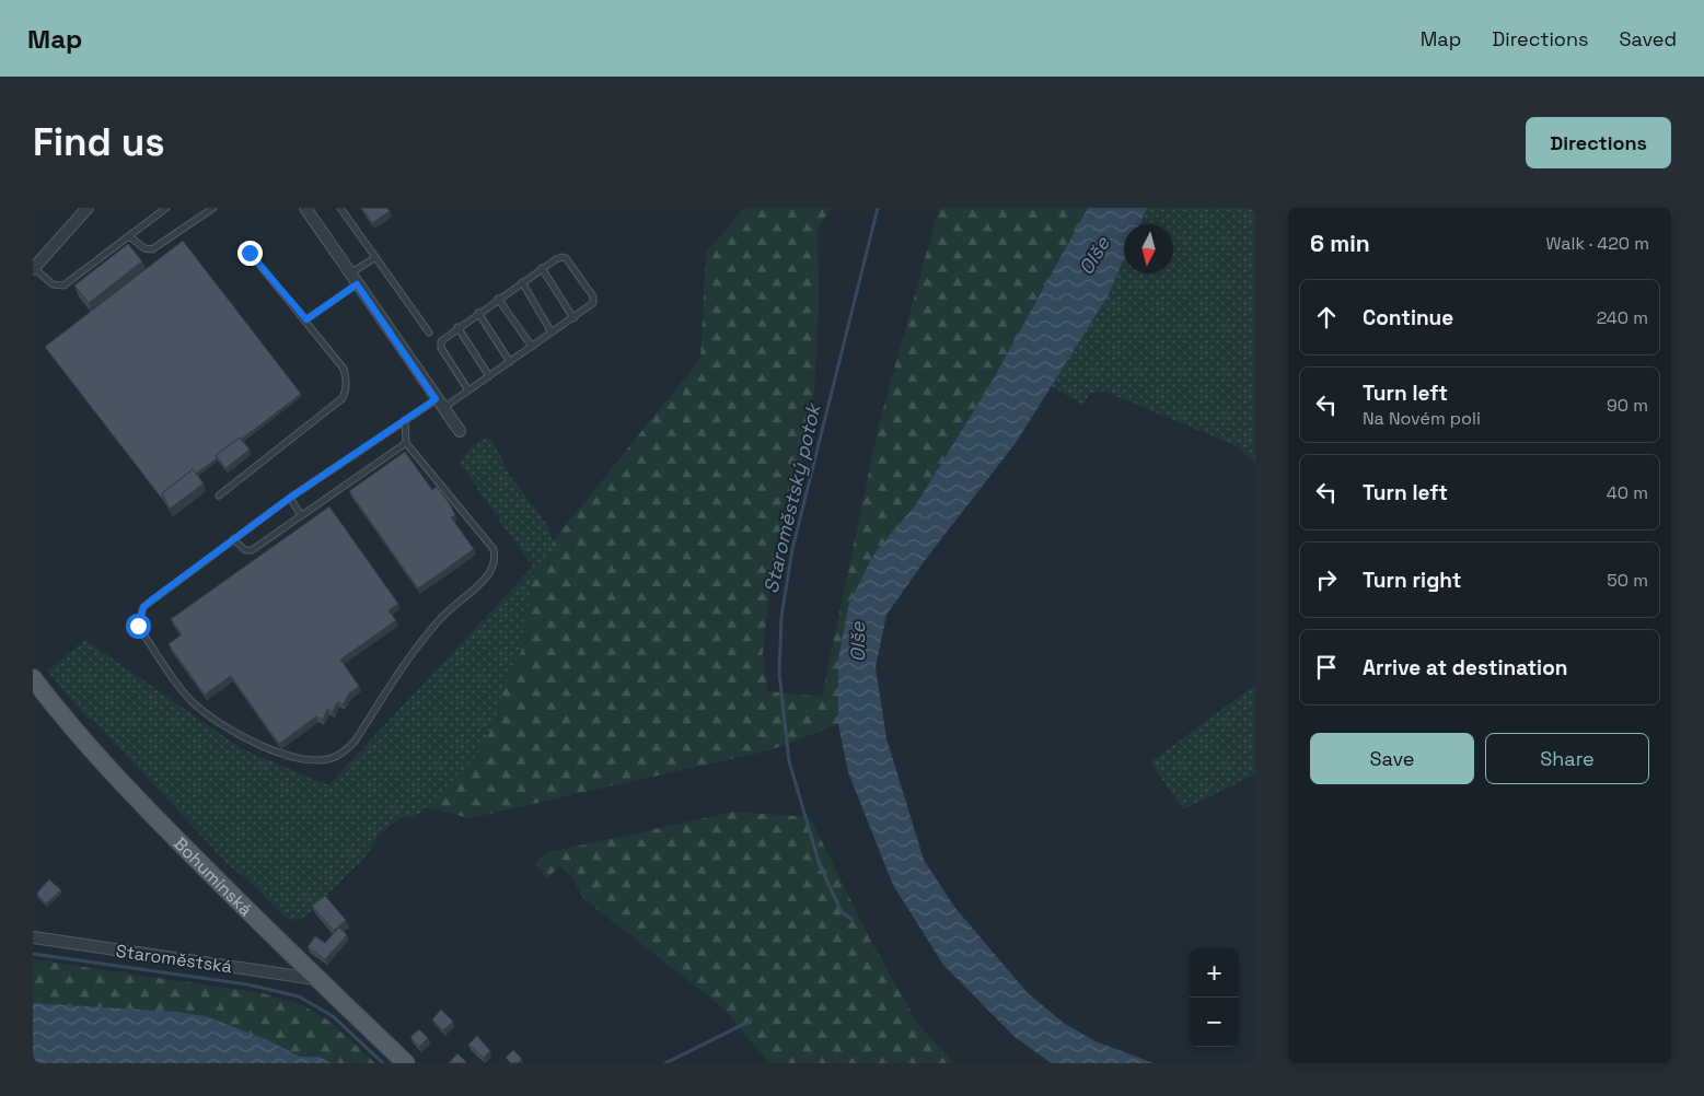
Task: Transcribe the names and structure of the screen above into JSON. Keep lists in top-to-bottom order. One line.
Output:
{"streets":{"main road":["Bohumínská"],"street":["Staroměstská"]},"crossings":[["Bohumínská","Staroměstská"]],"water":["Olše","Staroměstský potok"],"north":"bottom","page":{"header":"Map","nav":["Map","Directions","Saved"],"buttons":["Directions",["Save","Share"]],"title":"Find us","heading":["6 min","Walk · 420 m"],"list":[["Continue","240 m"],["Turn left","Na Novém poli","90 m"],["Turn left","40 m"],["Turn right","50 m"],"Arrive at destination"],"map_buttons":["+","−"]}}
